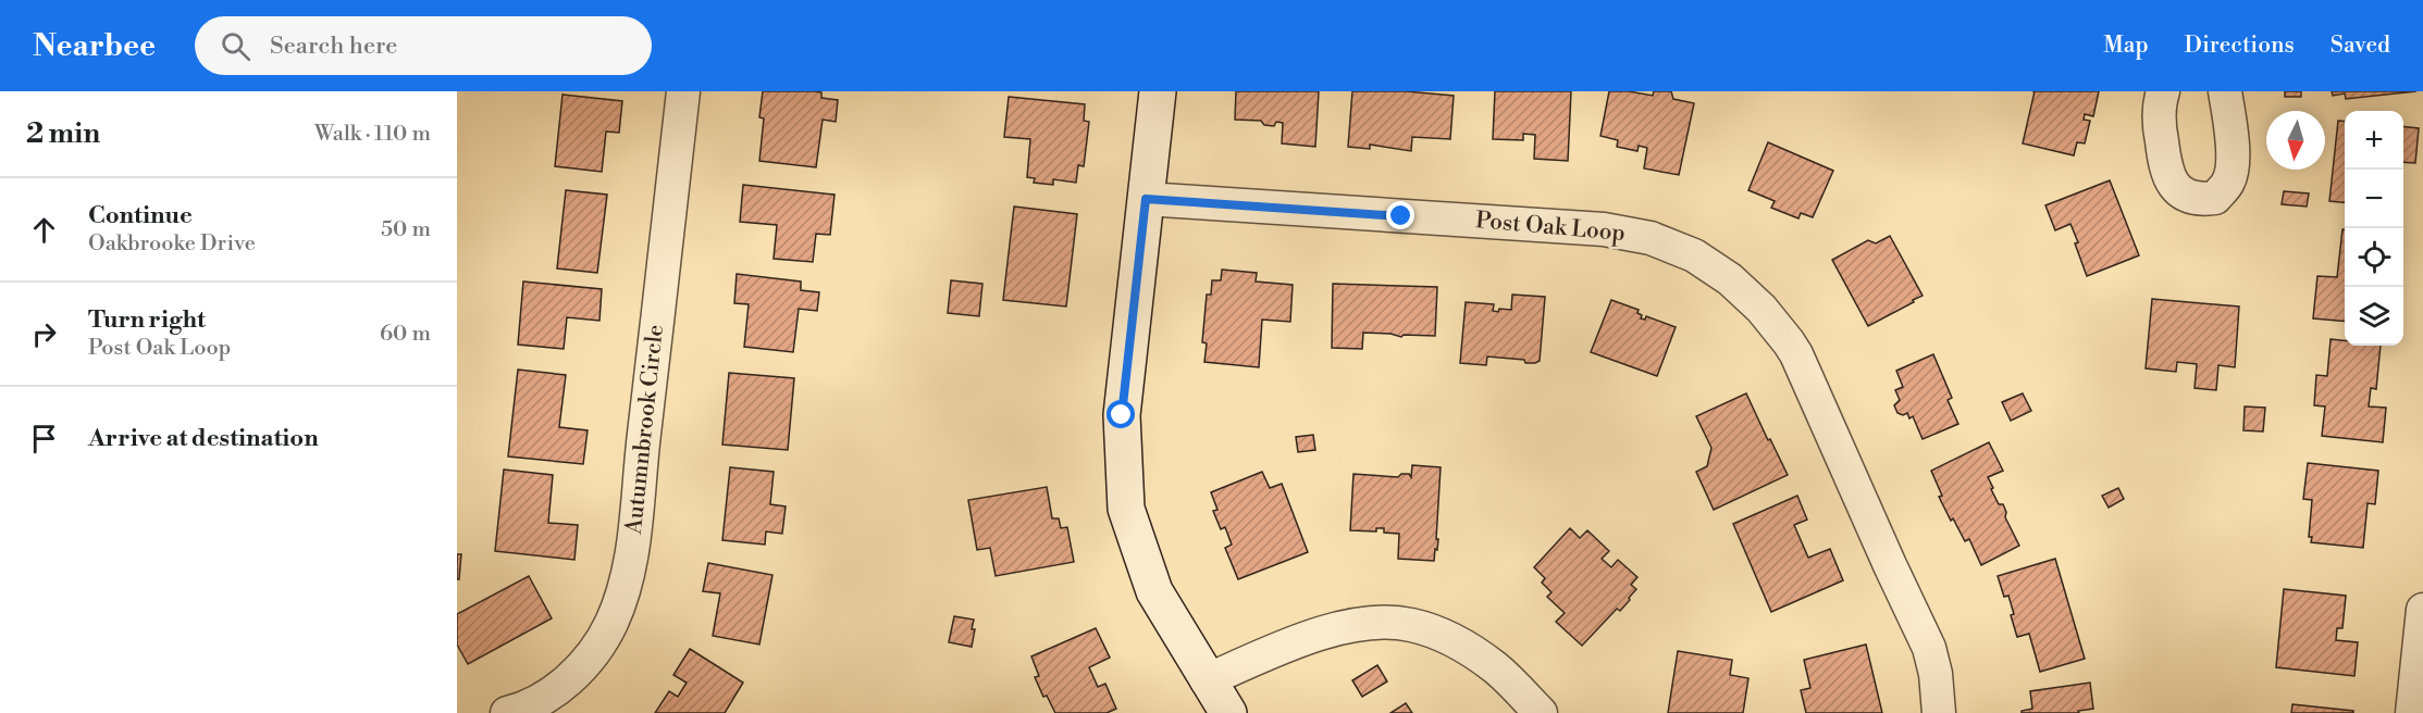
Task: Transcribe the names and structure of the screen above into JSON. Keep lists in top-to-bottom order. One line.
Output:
{"streets":{"street":["Post Oak Loop","Autumnbrook Circle"]},"north":"bottom","page":{"header":"Nearbee","search":"Search here","nav":["Map","Directions","Saved"],"heading":["2 min","Walk · 110 m"],"map_buttons":["+","−"],"list":[["Continue","Oakbrooke Drive","50 m"],["Turn right","Post Oak Loop","60 m"],"Arrive at destination"]}}
